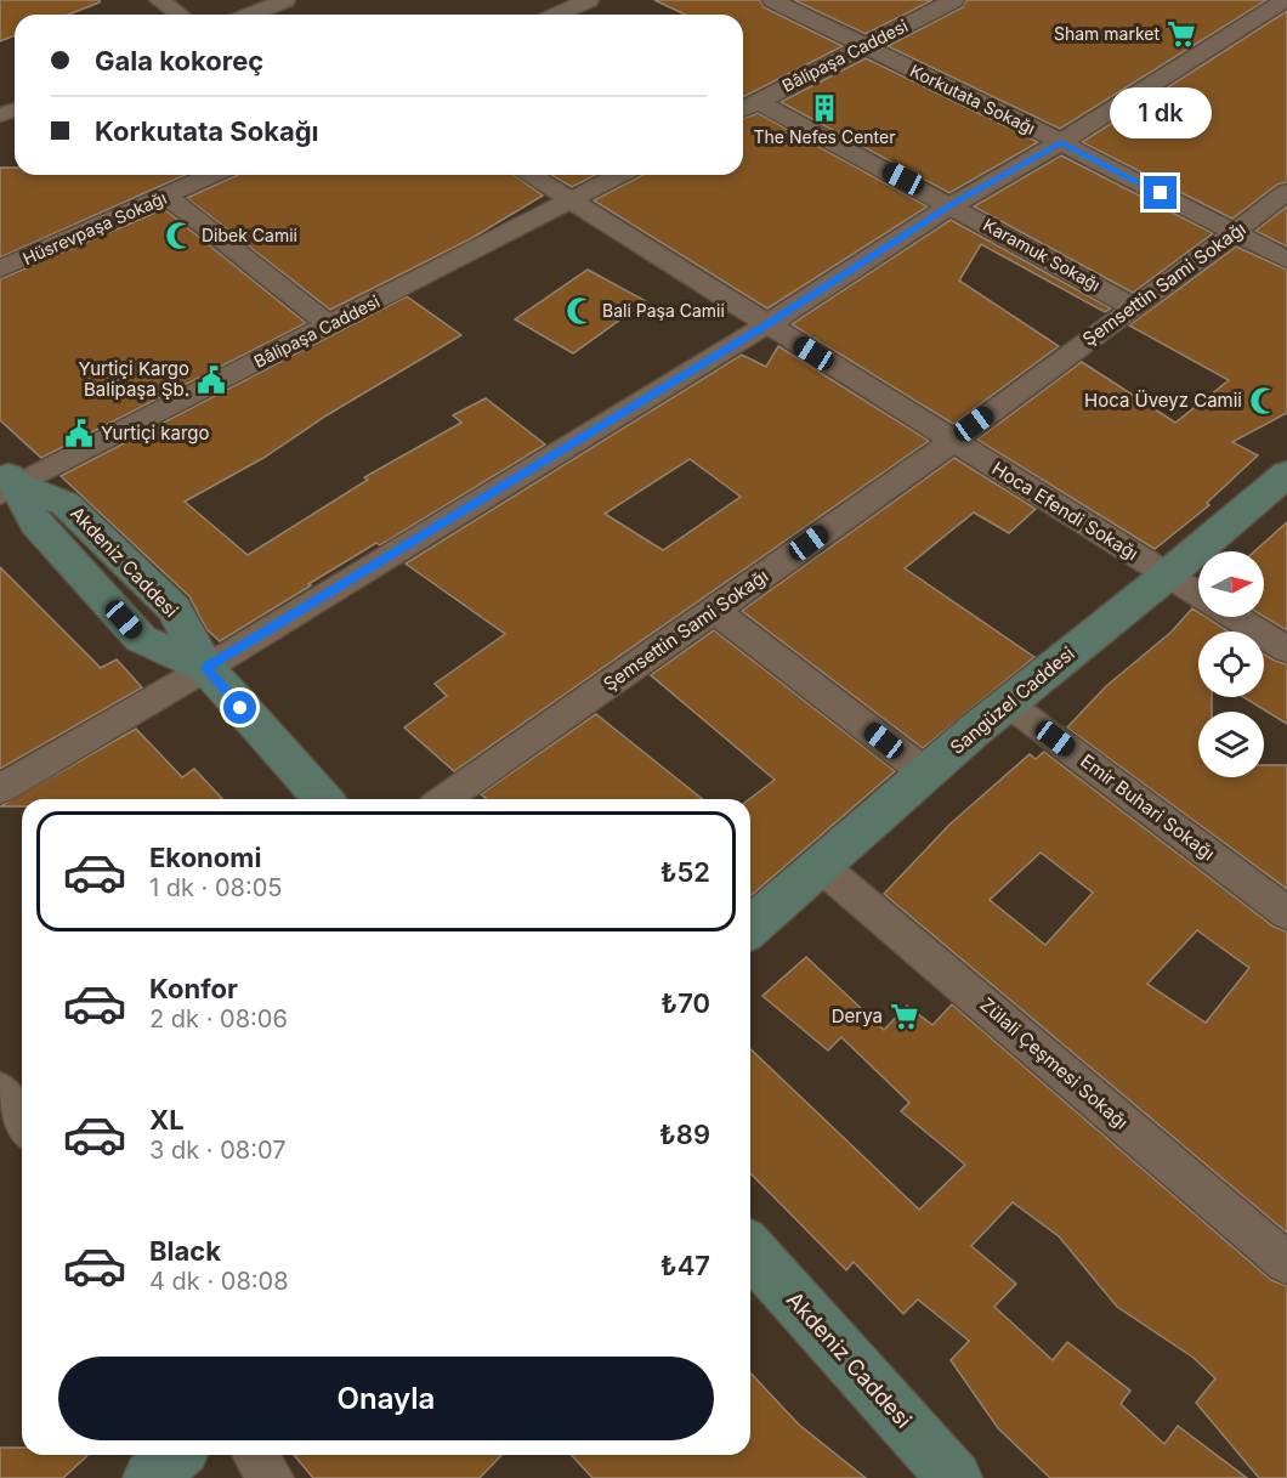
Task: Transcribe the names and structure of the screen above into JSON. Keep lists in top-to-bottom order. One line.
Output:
{"streets":{"street":["Bâlipaşa Caddesi","Korkutata Sokağı","Hüsrevpaşa Sokağı","Karamuk Sokağı","Şemsettin Sami Sokağı","Hoca Efendi Sokağı","Akdeniz Caddesi","Sangüzel Caddesi","Emir Buhari Sokağı","Zülali Çeşmesi Sokağı"]},"crossings":[["Bâlipaşa Caddesi","Korkutata Sokağı"],["Bâlipaşa Caddesi","Karamuk Sokağı"],["Bâlipaşa Caddesi","Hoca Efendi Sokağı"],["Bâlipaşa Caddesi","Akdeniz Caddesi"],["Korkutata Sokağı","Şemsettin Sami Sokağı"],["Karamuk Sokağı","Şemsettin Sami Sokağı"],["Şemsettin Sami Sokağı","Hoca Efendi Sokağı"],["Hoca Efendi Sokağı","Sangüzel Caddesi"],["Sangüzel Caddesi","Emir Buhari Sokağı"],["Sangüzel Caddesi","Zülali Çeşmesi Sokağı"]],"places":{"supermarket":["Sham market","Derya"],"building":["The Nefes Center"],"mosque":["Dibek Camii","Bali Paşa Camii","Hoca Üveyz Camii"],"public building":["Yurtiçi Kargo Balipaşa Şb.","Yurtiçi kargo"]},"north":"right","page":{"banner":["Gala kokoreç","Korkutata Sokağı"],"bubble":"1 dk","list":[{"name":"Ekonomi","note":"1 dk · 08:05","value":"₺52"},{"name":"Konfor","note":"2 dk · 08:06","value":"₺70"},{"name":"XL","note":"3 dk · 08:07","value":"₺89"},{"name":"Black","note":"4 dk · 08:08","value":"₺47"}],"buttons":"Onayla"}}
